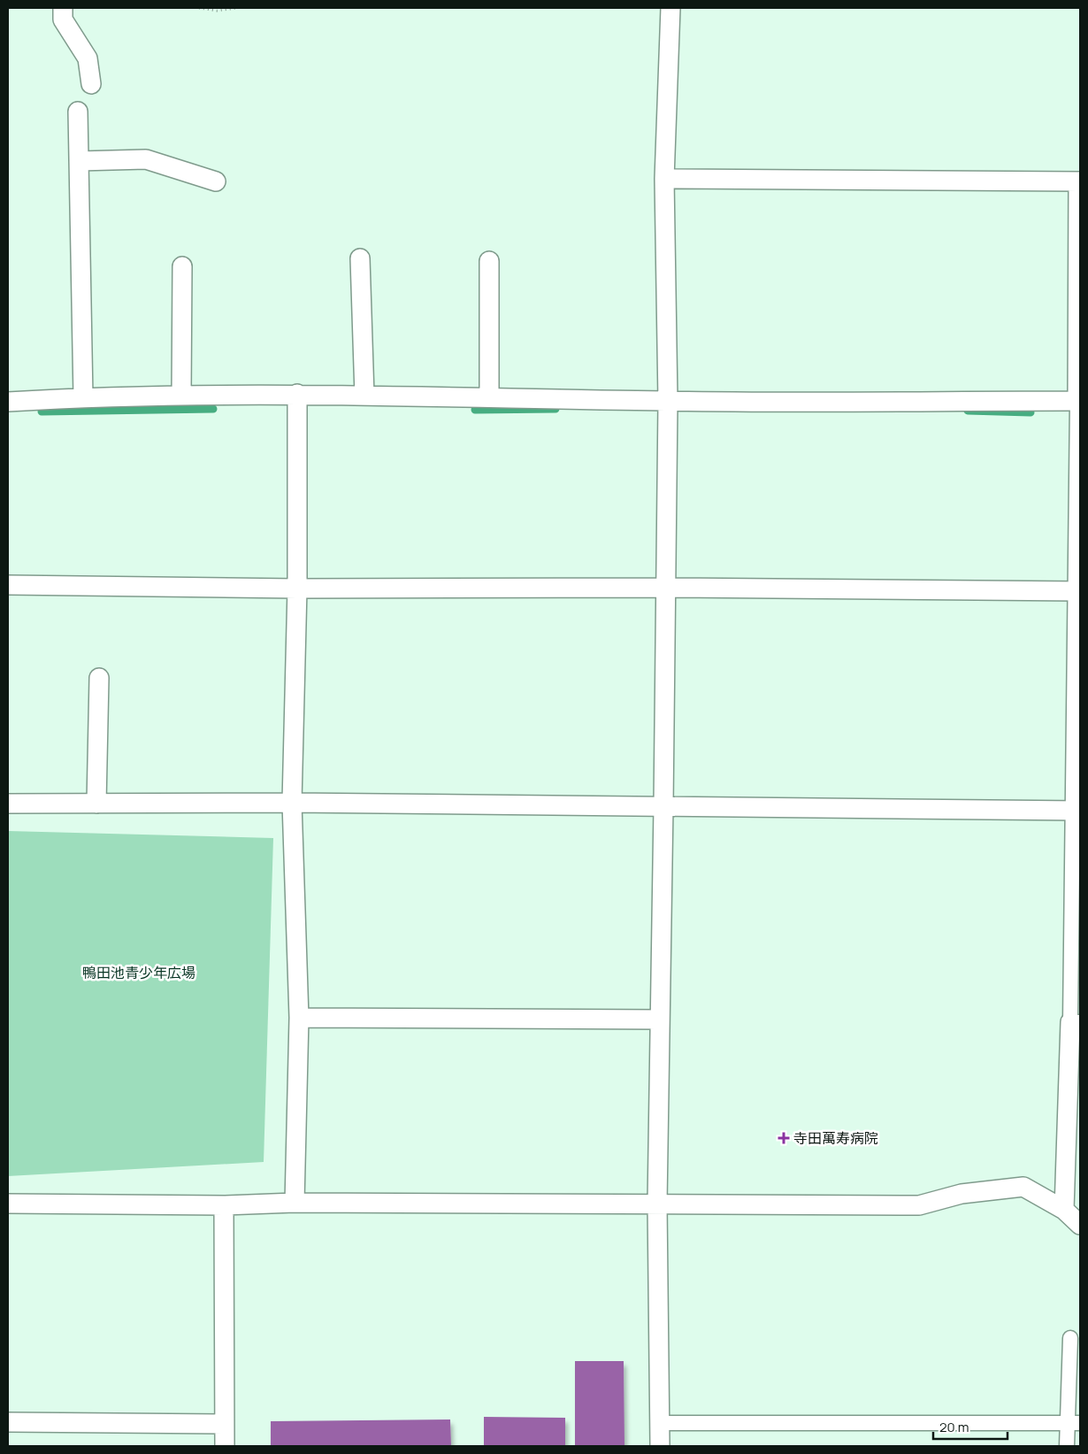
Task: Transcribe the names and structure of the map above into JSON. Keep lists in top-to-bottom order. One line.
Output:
{"parks":["鴨田池青少年広場"],"places":{"health":["寺田萬寿病院"]},"scale_bar":"20 m"}
